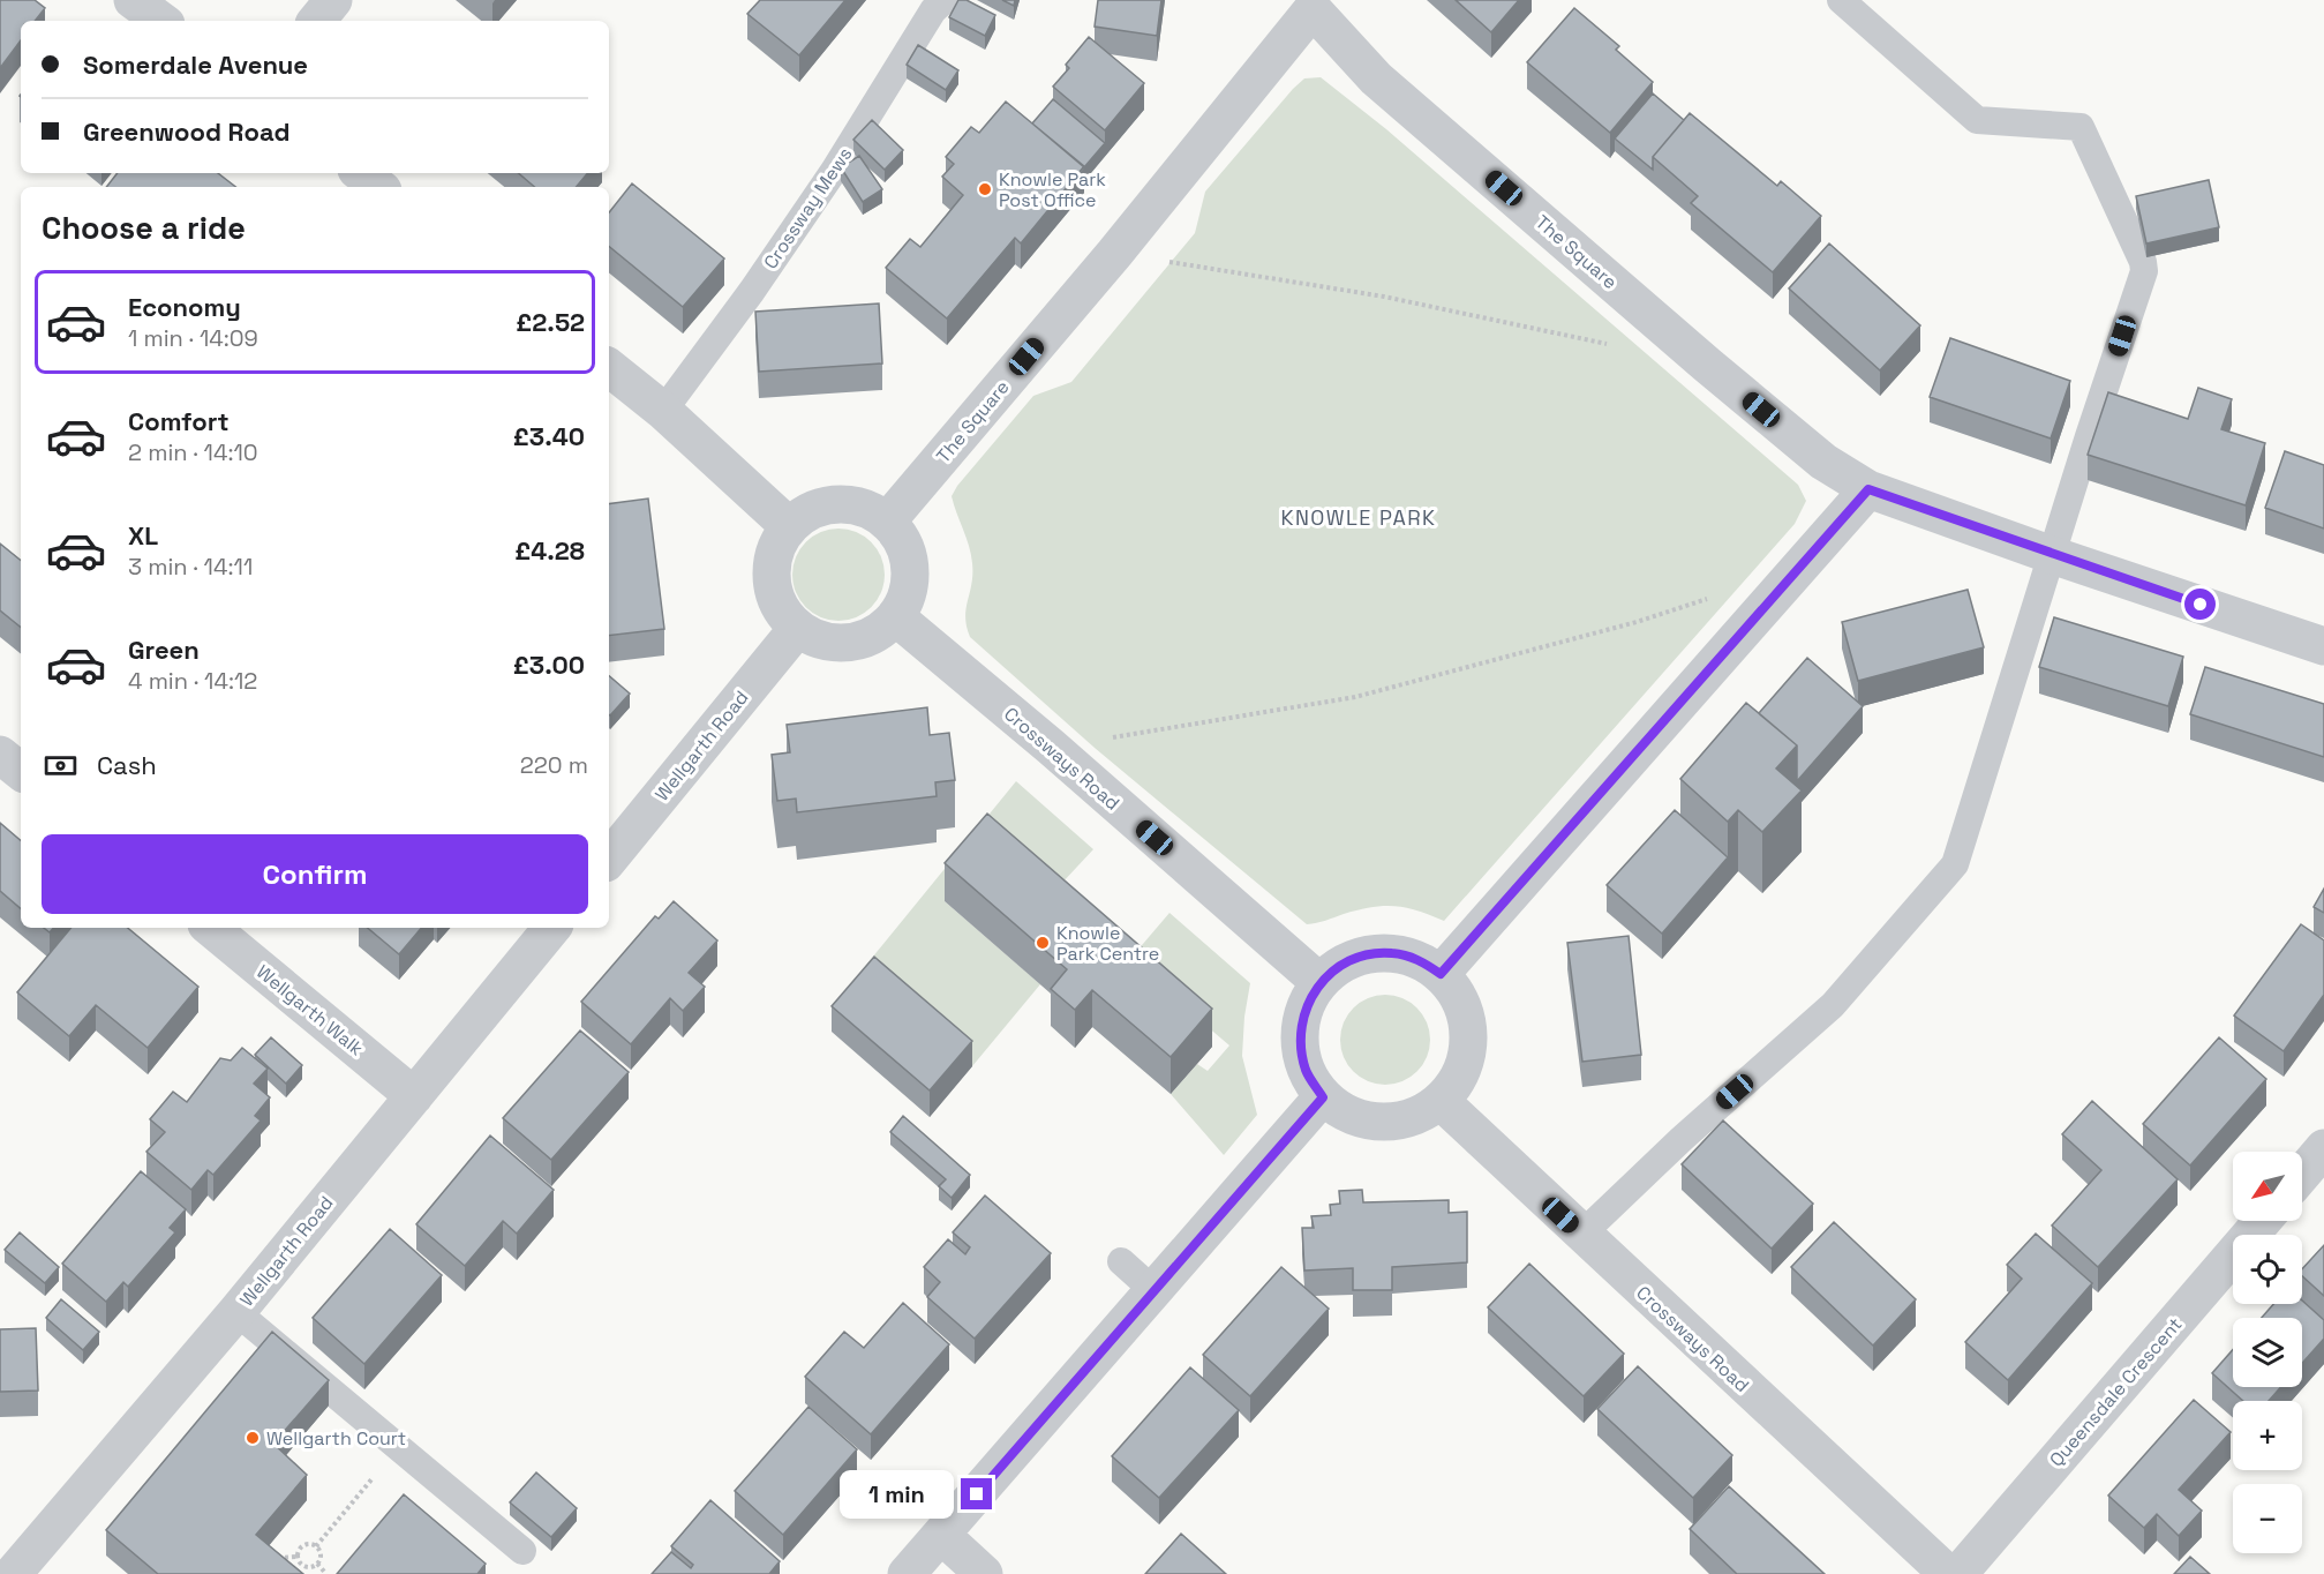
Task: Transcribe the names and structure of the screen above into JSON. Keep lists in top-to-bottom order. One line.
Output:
{"streets":{"street":["The Square","Wellgarth Road","Crossways Road","Wellgarth Walk","Queensdale Crescent"],"lane":["Crossway Mews"]},"crossings":[["The Square","Wellgarth Road"],["The Square","Crossways Road"],["Wellgarth Road","Crossways Road"],["Wellgarth Road","Wellgarth Walk"]],"districts":["KNOWLE PARK"],"places":["Knowle Park Post Office","Knowle Park Centre","Wellgarth Court"],"north":"bottom left","page":{"banner":["Somerdale Avenue","Greenwood Road"],"heading":"Choose a ride","list":[{"name":"Economy","note":"1 min · 14:09","value":"£2.52"},{"name":"Comfort","note":"2 min · 14:10","value":"£3.40"},{"name":"XL","note":"3 min · 14:11","value":"£4.28"},{"name":"Green","note":"4 min · 14:12","value":"£3.00"}],"pay":["Cash","220 m"],"buttons":"Confirm","map_buttons":["+","−"],"bubble":"1 min"}}
